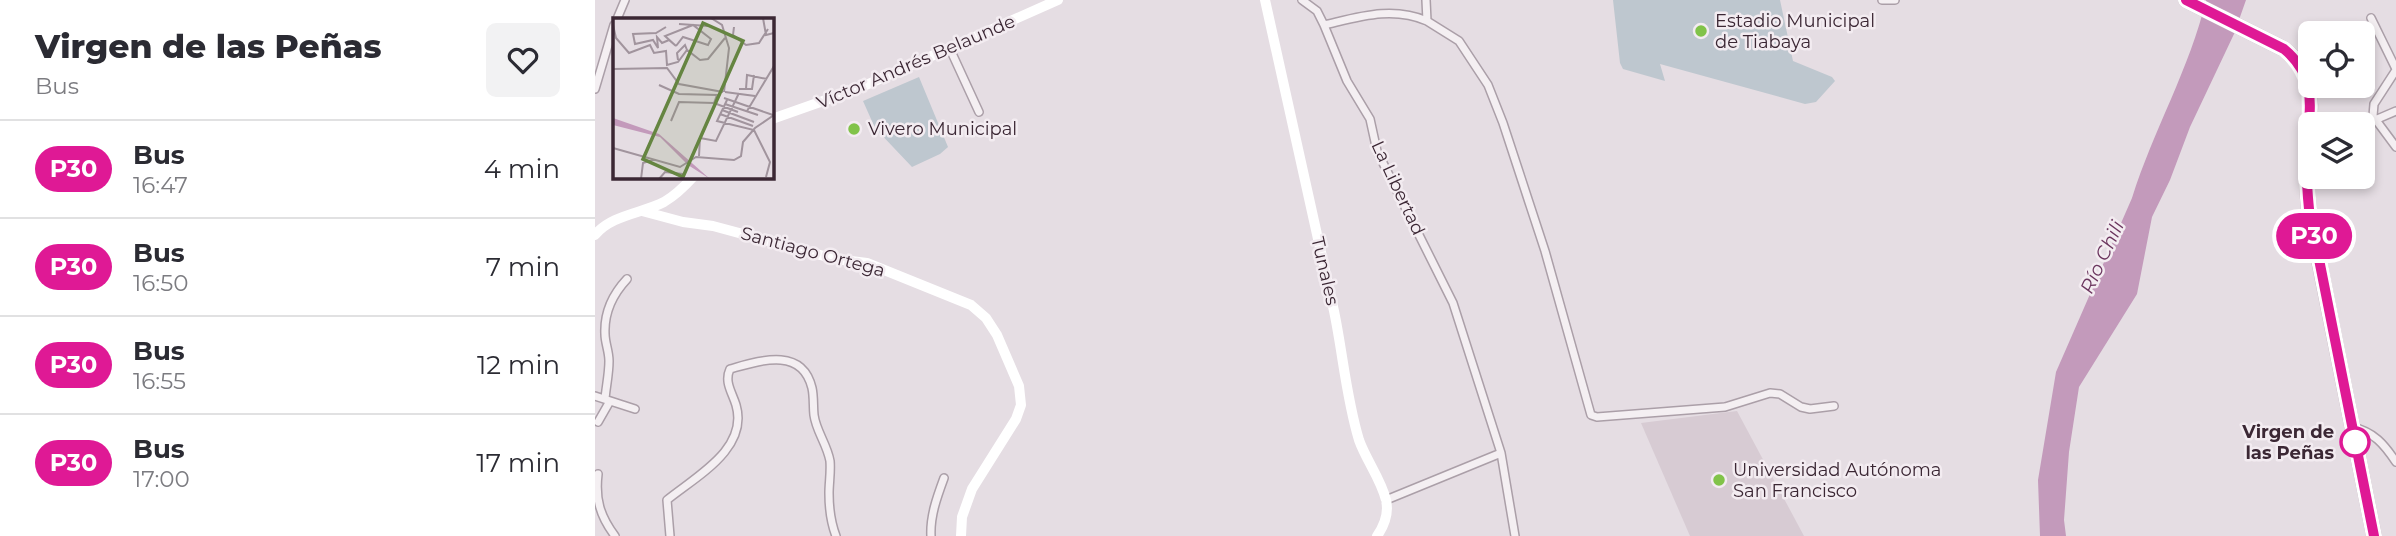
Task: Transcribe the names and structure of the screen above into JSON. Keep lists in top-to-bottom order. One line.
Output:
{"streets":{"street":["Víctor Andrés Belaunde","La Libertad","Santiago Ortega","Tunales"]},"water":["Río Chili"],"places":["Estadio Municipal de Tiabaya","Vivero Municipal","Virgen de las Peñas","Universidad Autónoma San Francisco"],"lines":["bus line P30"],"page":{"heading":["Virgen de las Peñas","Bus"],"on_map":"P30","list":[{"mark":"P30","name":"Bus","note":"16:47","value":"4 min"},{"mark":"P30","name":"Bus","note":"16:50","value":"7 min"},{"mark":"P30","name":"Bus","note":"16:55","value":"12 min"},{"mark":"P30","name":"Bus","note":"17:00","value":"17 min"}]}}
